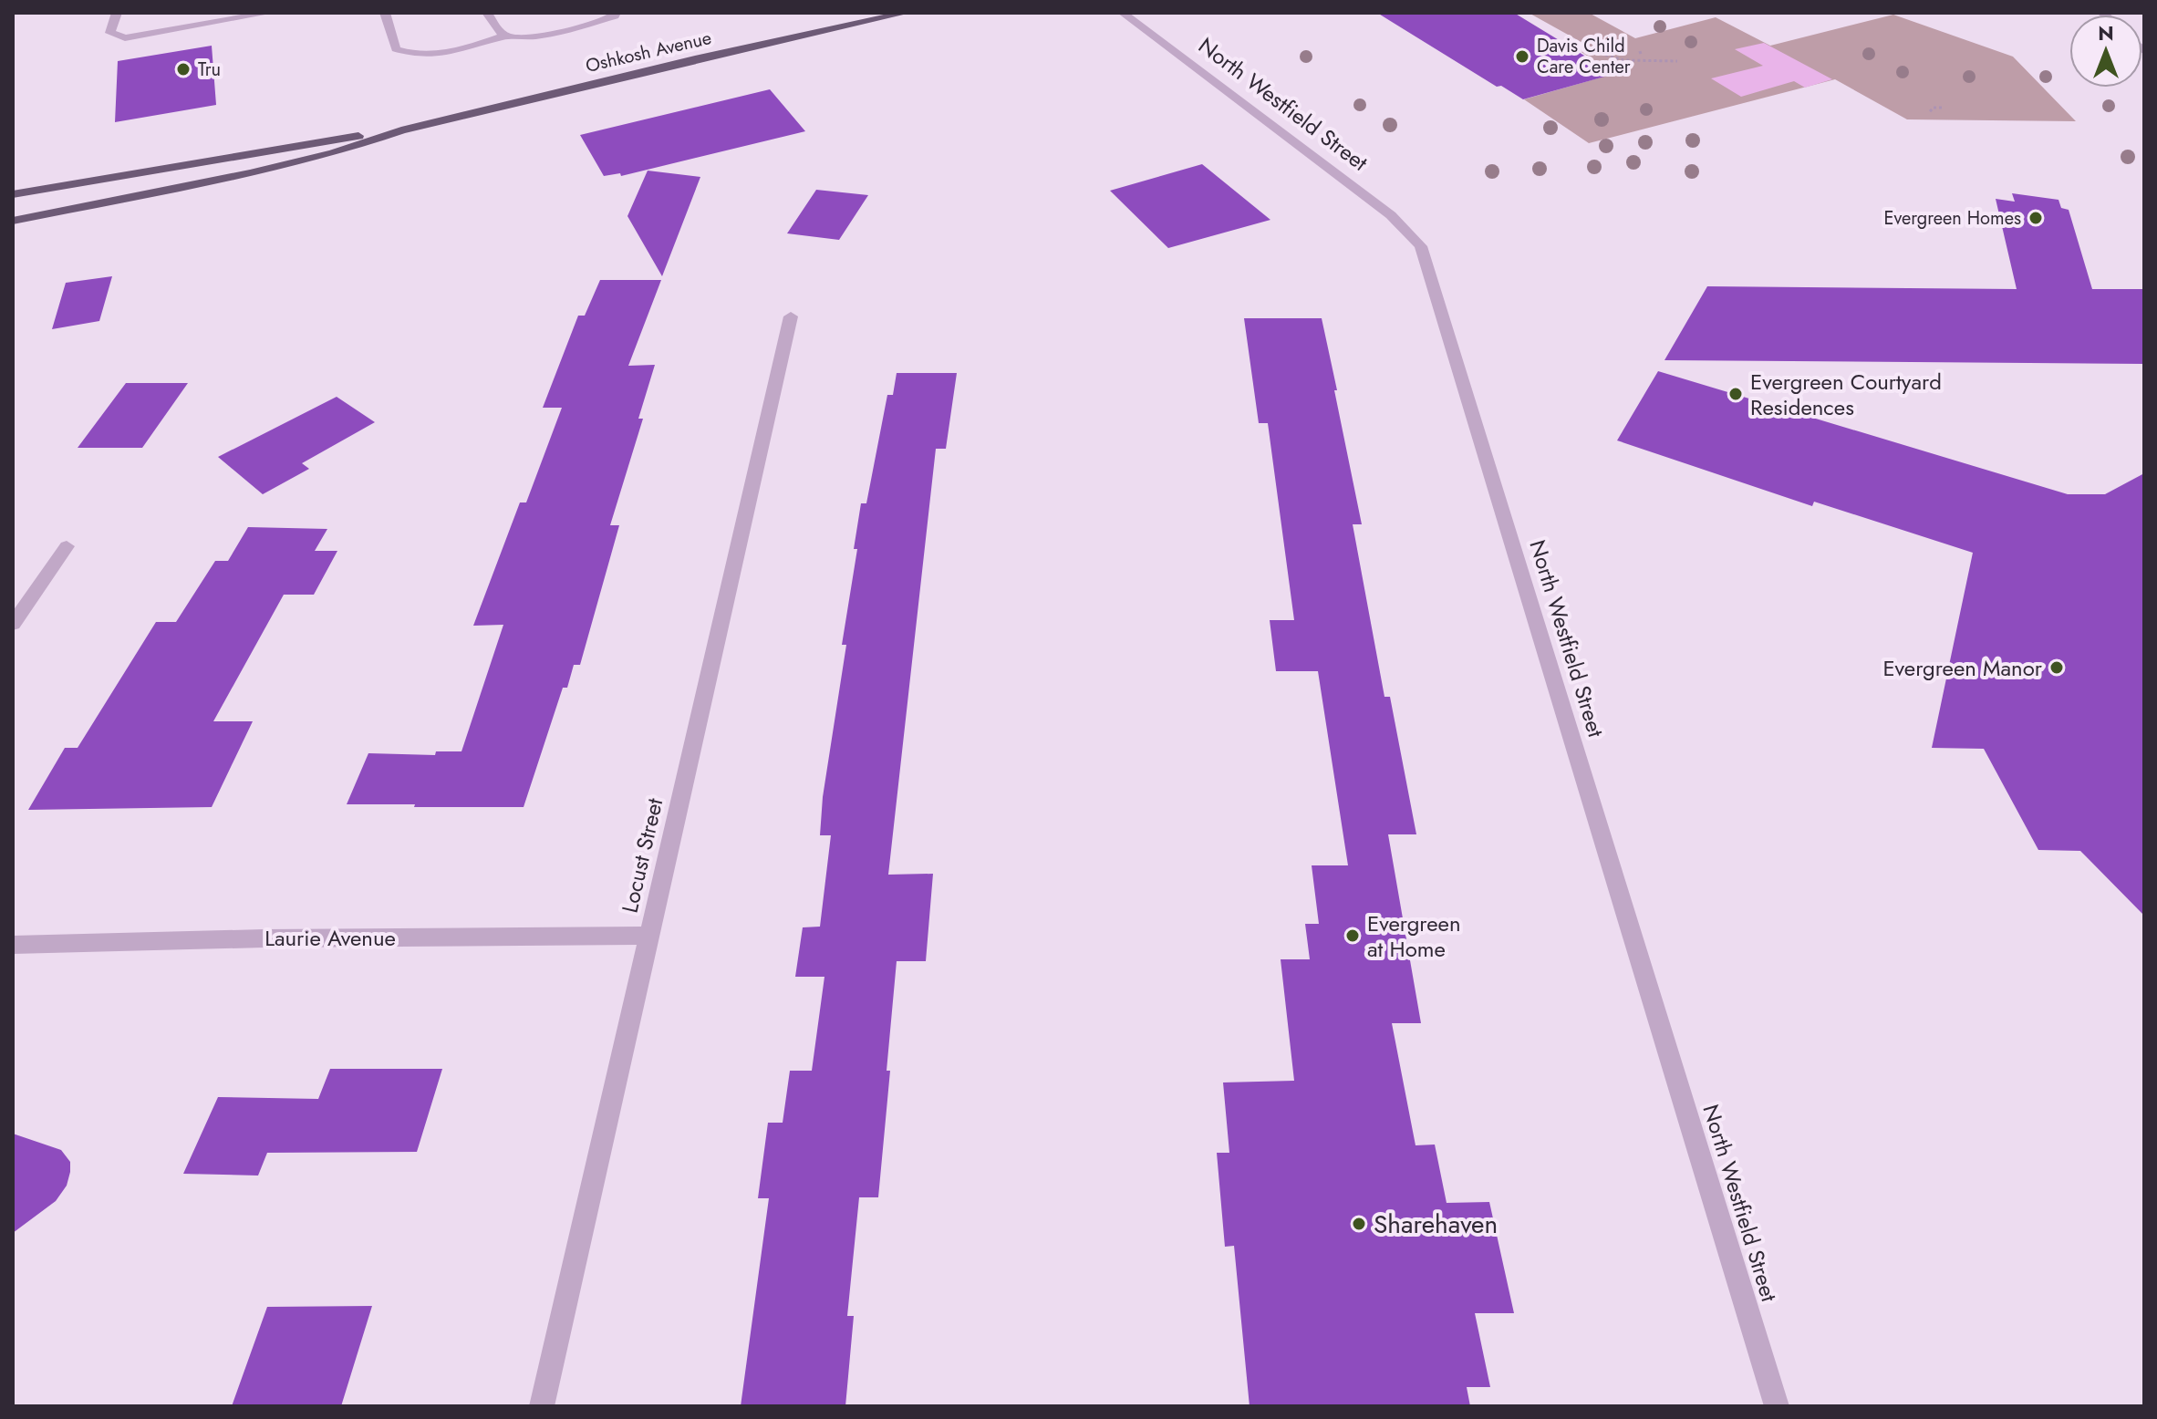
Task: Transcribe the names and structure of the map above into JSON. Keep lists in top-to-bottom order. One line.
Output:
{"streets":{"main road":["Oshkosh Avenue"],"street":["North Westfield Street","Locust Street","Laurie Avenue"]},"crossings":[["Locust Street","Laurie Avenue"]],"places":["Davis Child Care Center","Tru","Evergreen Homes","Evergreen Courtyard Residences","Evergreen Manor","Evergreen at Home","Sharehaven"],"north":"top"}
